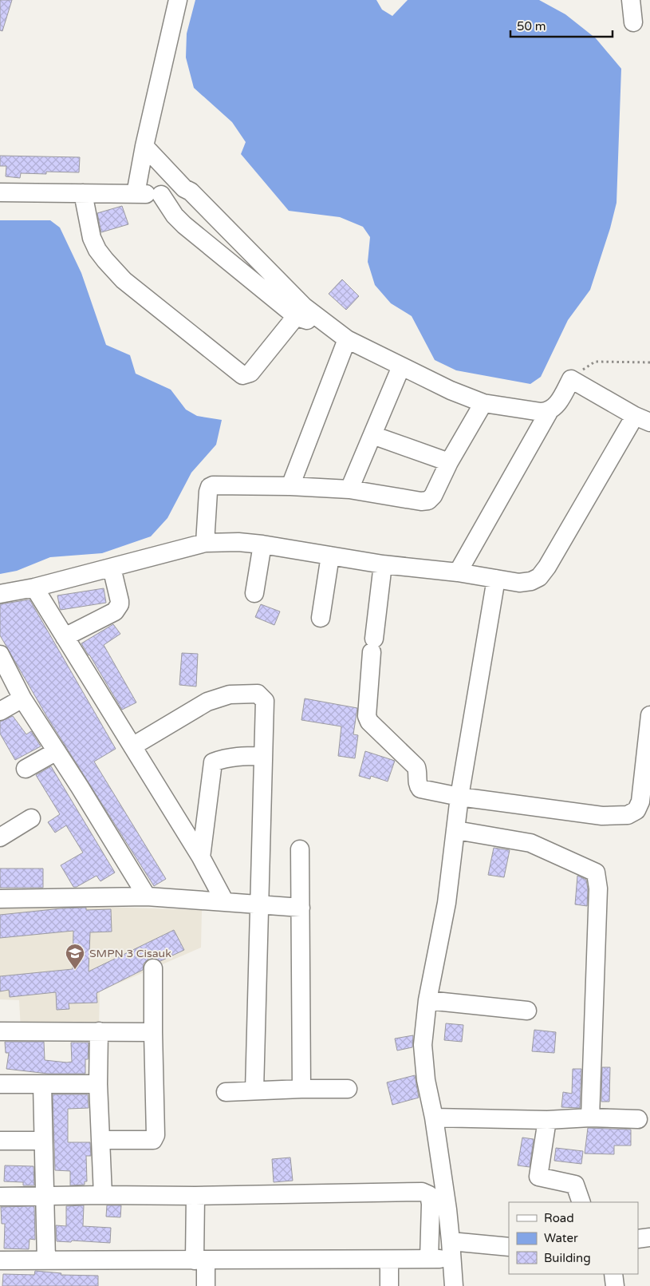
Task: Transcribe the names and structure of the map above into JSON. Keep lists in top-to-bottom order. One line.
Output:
{"places":{"school or university":["SMPN 3 Cisauk"]},"legend":["Road","Water","Building"],"scale_bar":"50 m"}
